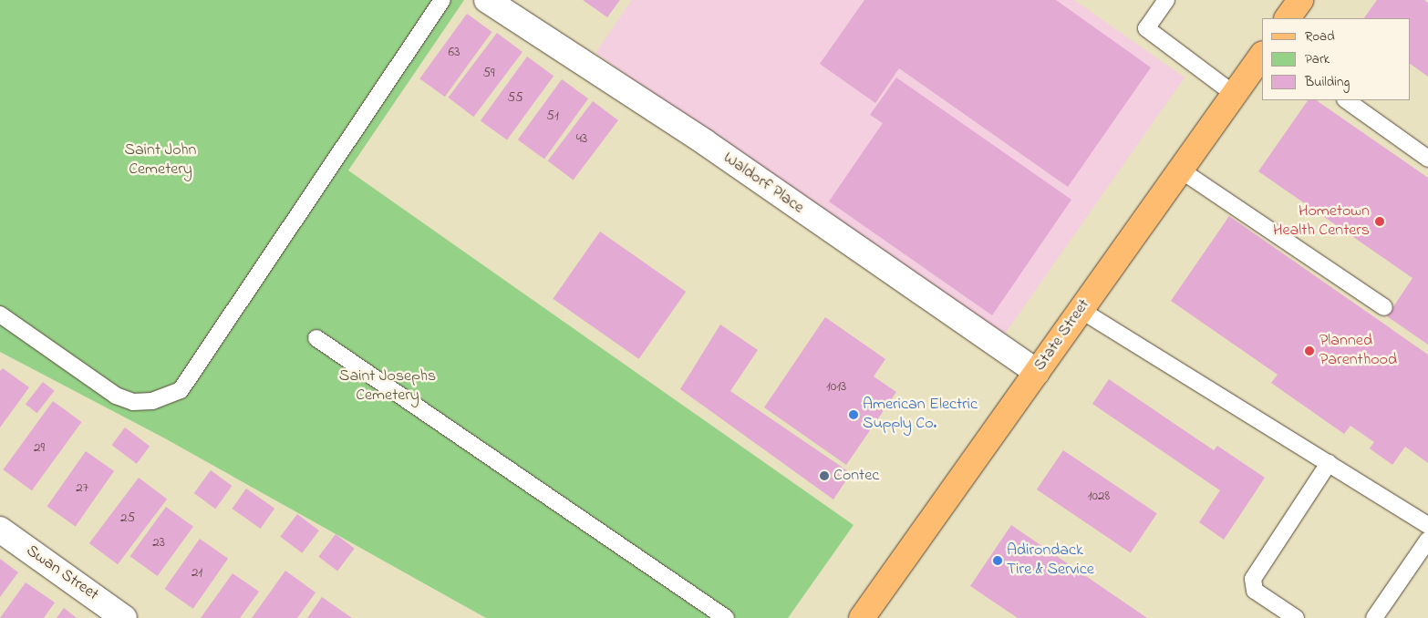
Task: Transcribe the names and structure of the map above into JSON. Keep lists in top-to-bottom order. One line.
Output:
{"streets":{"main road":["State Street"],"street":["Waldorf Place","Swan Street"]},"crossings":[["Waldorf Place","State Street"]],"parks":["Saint John Cemetery","Saint Josephs Cemetery"],"places":["Hometown Health Centers","Planned Parenthood","American Electric Supply Co.","Contec","Adirondack Tire & Service"],"house_numbers":["63","59","55","51","43","1013","29","27","1028","25","23","21"],"legend":["Road","Park","Building"]}
